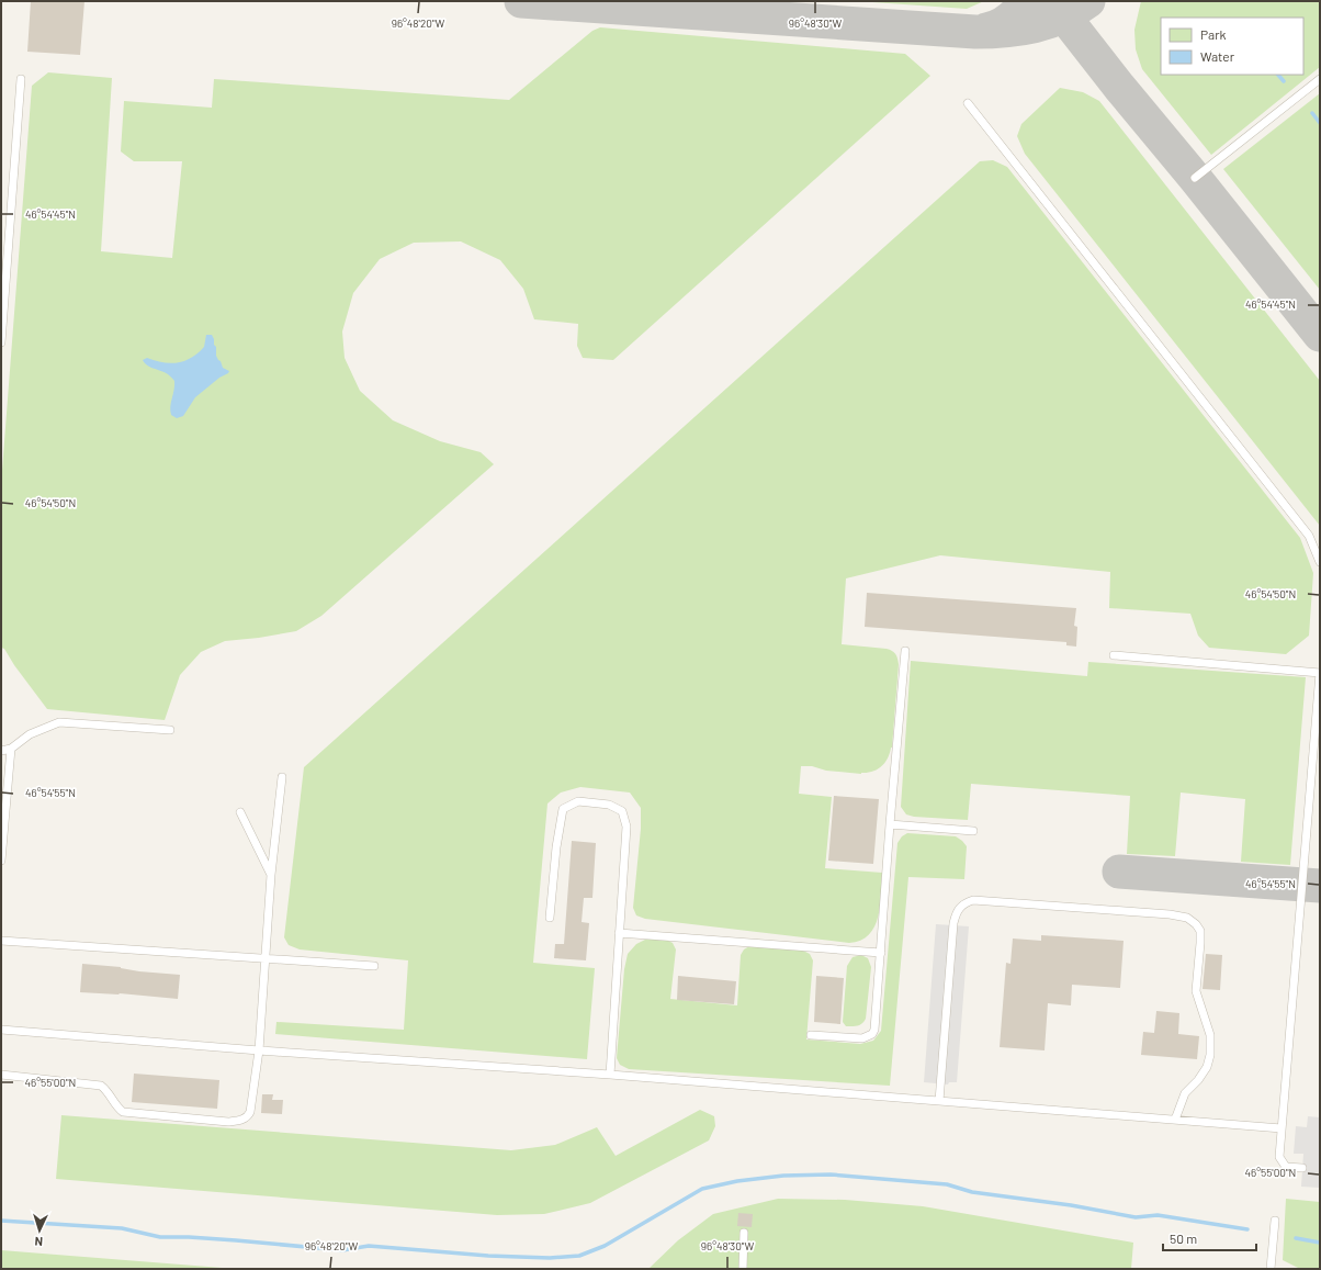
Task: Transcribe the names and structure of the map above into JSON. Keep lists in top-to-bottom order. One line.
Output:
{"legend":["Park","Water"],"scale_bar":"50 m","north":"bottom","coordinates":["96°48'20\"W","96°48'30\"W","46°54'45\"N","46°54'50\"N","46°54'55\"N","46°55'00\"N"]}
